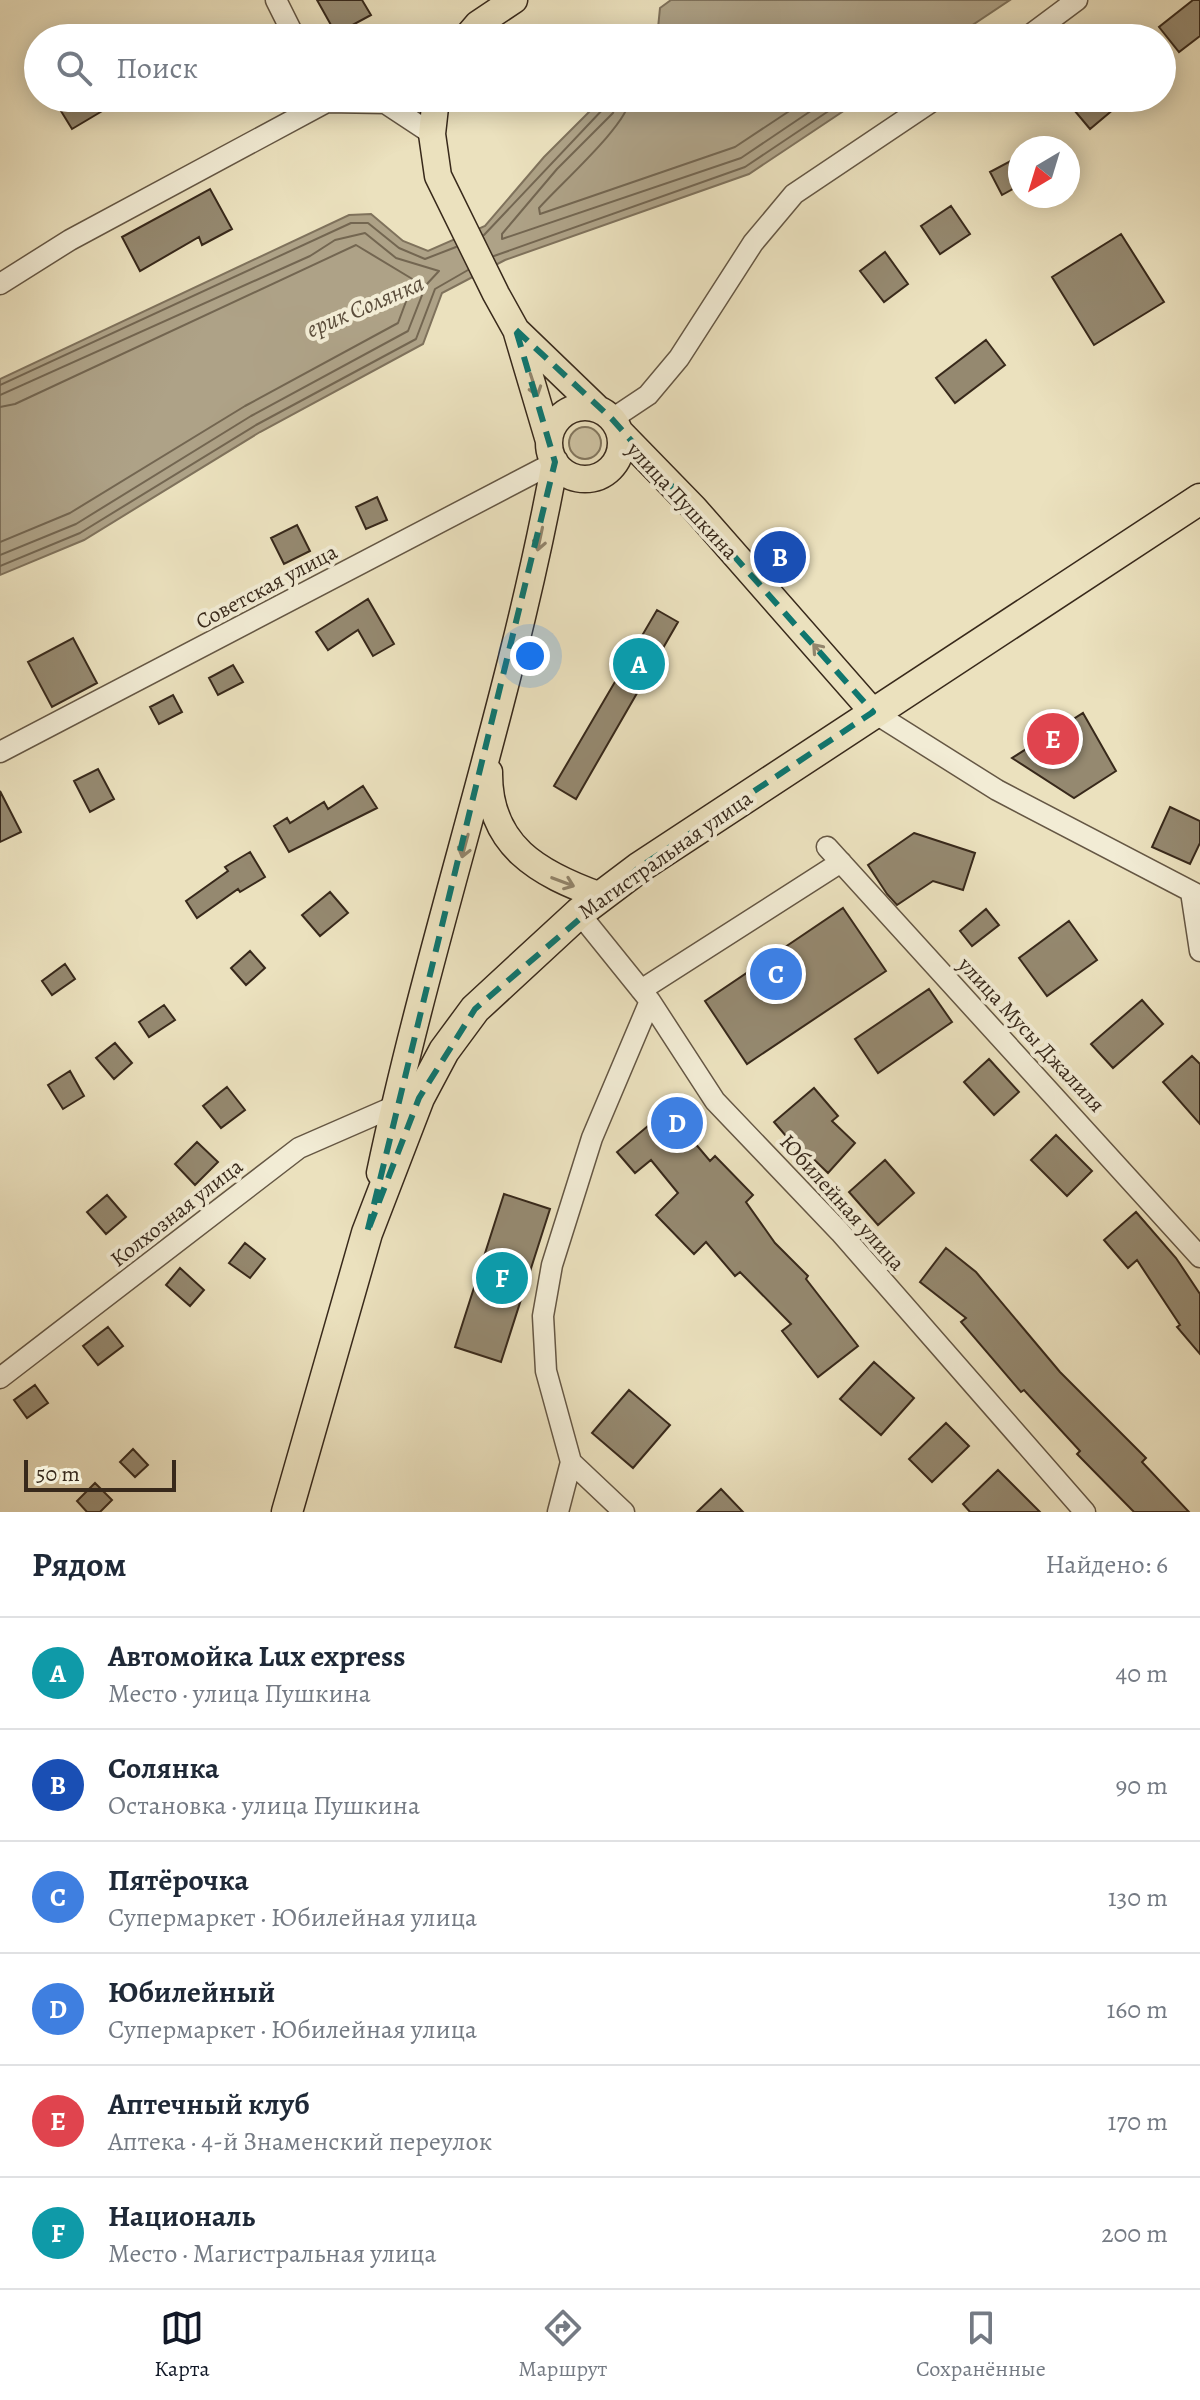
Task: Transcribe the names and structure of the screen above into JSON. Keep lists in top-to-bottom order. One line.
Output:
{"streets":{"highway":["Магистральная улица"],"main road":["улица Пушкина"],"street":["Советская улица","улица Мусы Джалиля","Юбилейная улица","Колхозная улица"]},"crossings":[["улица Пушкина","Советская улица"],["улица Пушкина","Магистральная улица"],["Магистральная улица","Юбилейная улица"]],"one_way":["улица Пушкина"],"water":["ерик Солянка"],"scale_bar":"50 m","north":"bottom left","page":{"search":"Поиск","pins":["B","A","E","C","D","F"],"scale":"50 m","heading":["Рядом","Найдено: 6"],"list":[{"mark":"A","name":"Автомойка Lux express","note":"Место · улица Пушкина","value":"40 m"},{"mark":"B","name":"Солянка","note":"Остановка · улица Пушкина","value":"90 m"},{"mark":"C","name":"Пятёрочка","note":"Супермаркет · Юбилейная улица","value":"130 m"},{"mark":"D","name":"Юбилейный","note":"Супермаркет · Юбилейная улица","value":"160 m"},{"mark":"E","name":"Аптечный клуб","note":"Аптека · 4-й Знаменский переулок","value":"170 m"},{"mark":"F","name":"Националь","note":"Место · Магистральная улица","value":"200 m"}],"nav":["Карта","Маршрут","Сохранённые"]}}
